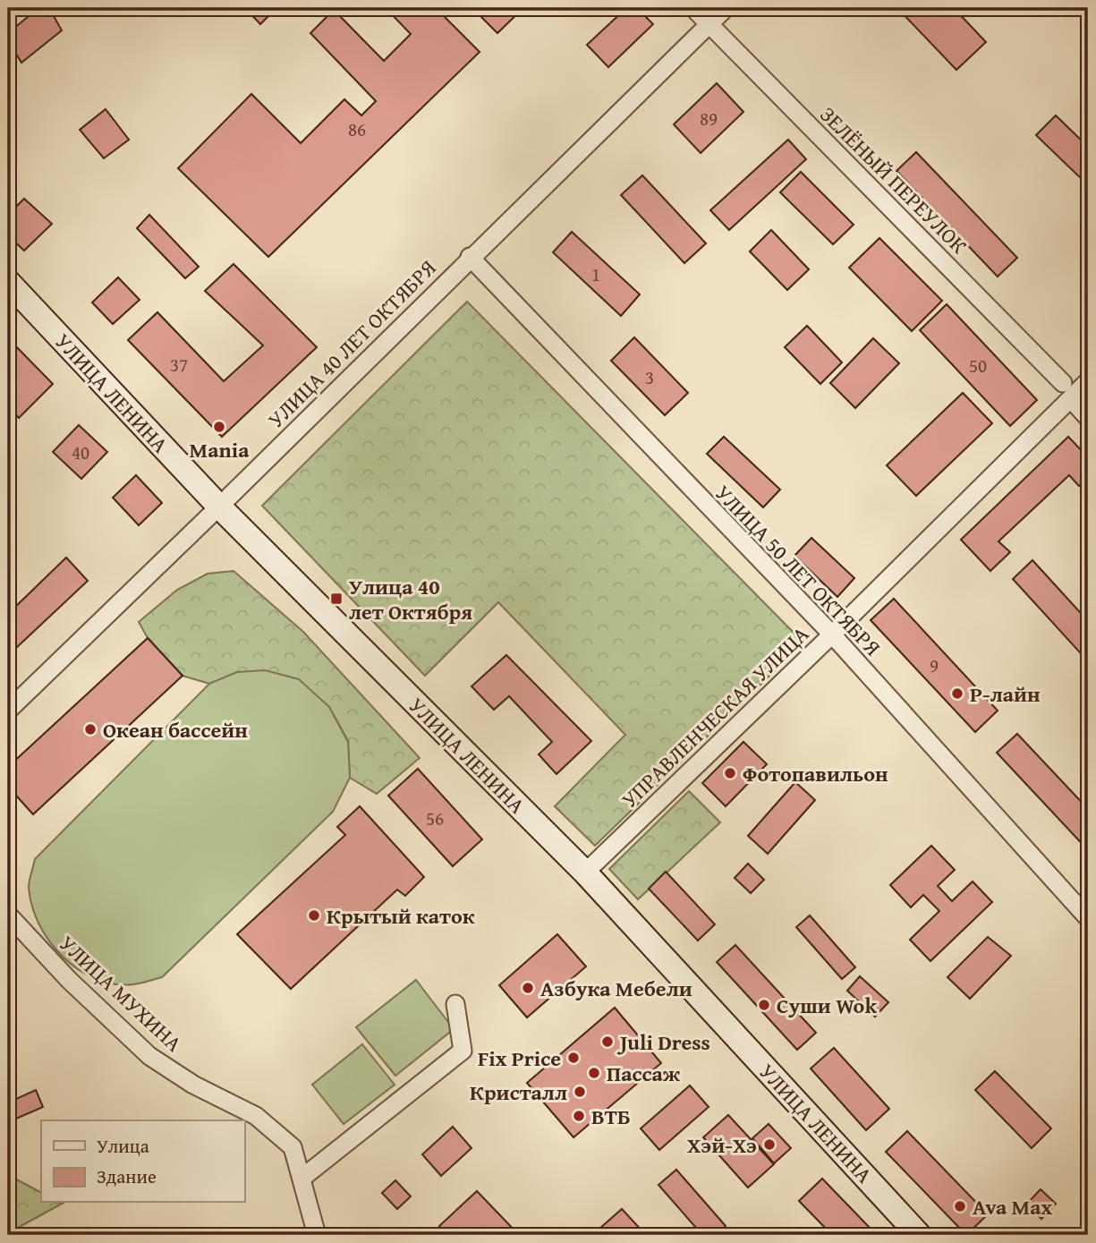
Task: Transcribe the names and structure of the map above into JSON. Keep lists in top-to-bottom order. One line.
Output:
{"streets":{"main road":["УЛИЦА ЛЕНИНА"],"street":["ЗЕЛЁНЫЙ ПЕРЕУЛОК","УЛИЦА 40 ЛЕТ ОКТЯБРЯ","УЛИЦА 50 ЛЕТ ОКТЯБРЯ","УПРАВЛЕНЧЕСКАЯ УЛИЦА","УЛИЦА МУХИНА"]},"crossings":[["ЗЕЛЁНЫЙ ПЕРЕУЛОК","УЛИЦА 40 ЛЕТ ОКТЯБРЯ"],["УЛИЦА 40 ЛЕТ ОКТЯБРЯ","УЛИЦА ЛЕНИНА"],["УЛИЦА 40 ЛЕТ ОКТЯБРЯ","УЛИЦА 50 ЛЕТ ОКТЯБРЯ"],["УЛИЦА ЛЕНИНА","УПРАВЛЕНЧЕСКАЯ УЛИЦА"],["УЛИЦА 50 ЛЕТ ОКТЯБРЯ","УПРАВЛЕНЧЕСКАЯ УЛИЦА"]],"places":{"other":["Mania","Р-лайн","Океан бассейн","Фотопавильон","Крытый каток","Азбука Мебели","Суши Wok","Juli Dress","Fix Price","Пассаж","Кристалл","ВТБ","Хэй-Хэ","Ava Max"],"transit":["Улица 40 лет Октября"]},"house_numbers":["89","86","1","37","50","3","40","9","56"],"legend":["Улица","Здание"]}
